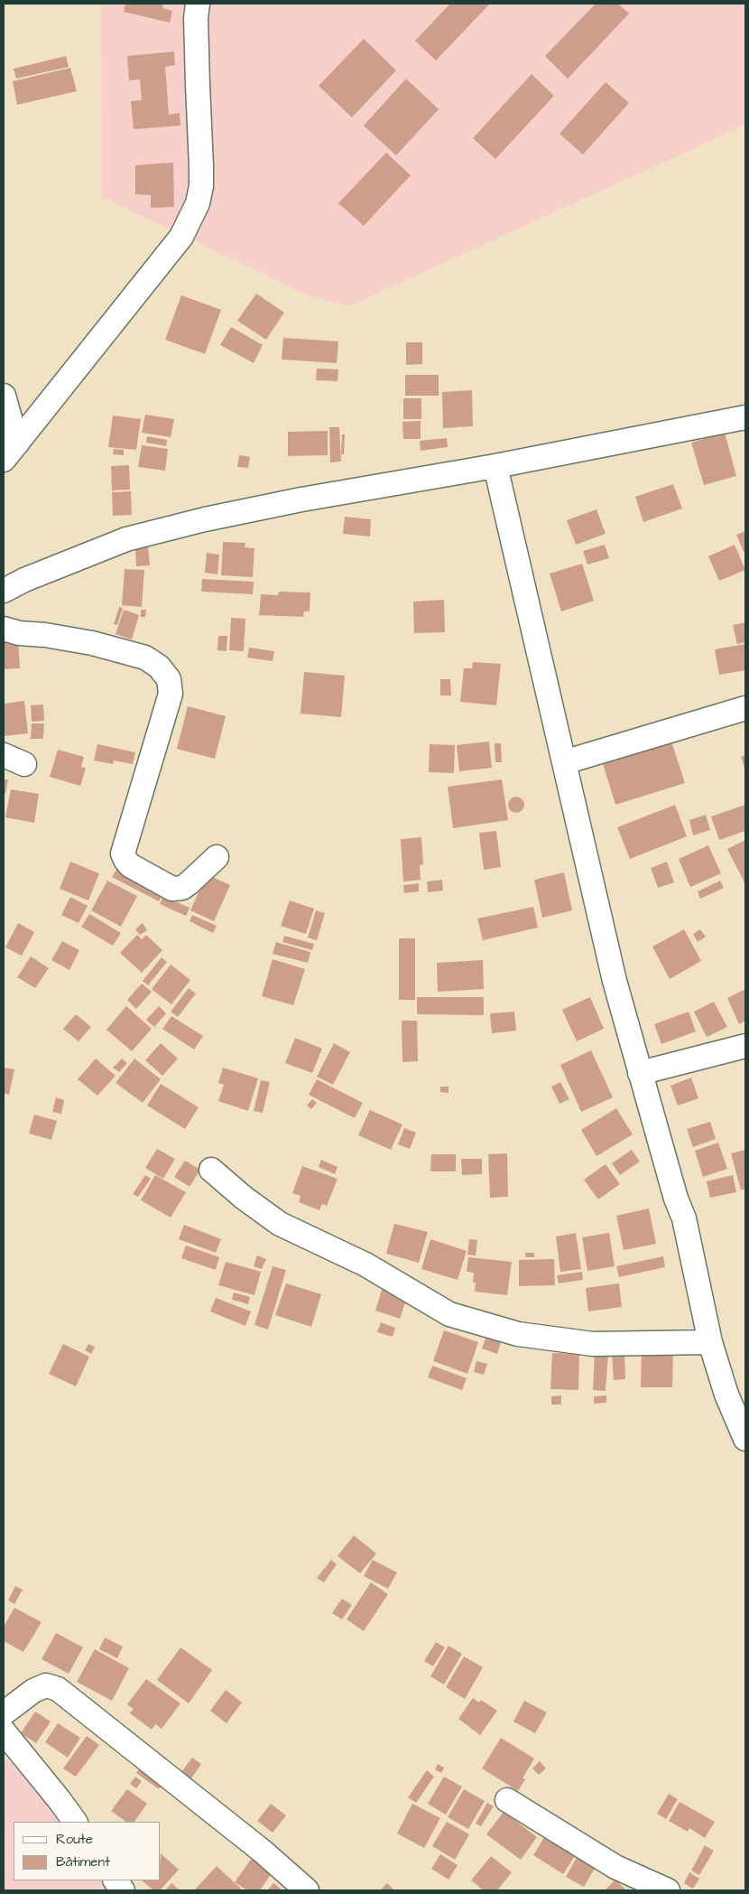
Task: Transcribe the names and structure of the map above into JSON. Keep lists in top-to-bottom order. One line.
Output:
{"legend":["Route","Bâtiment"]}
